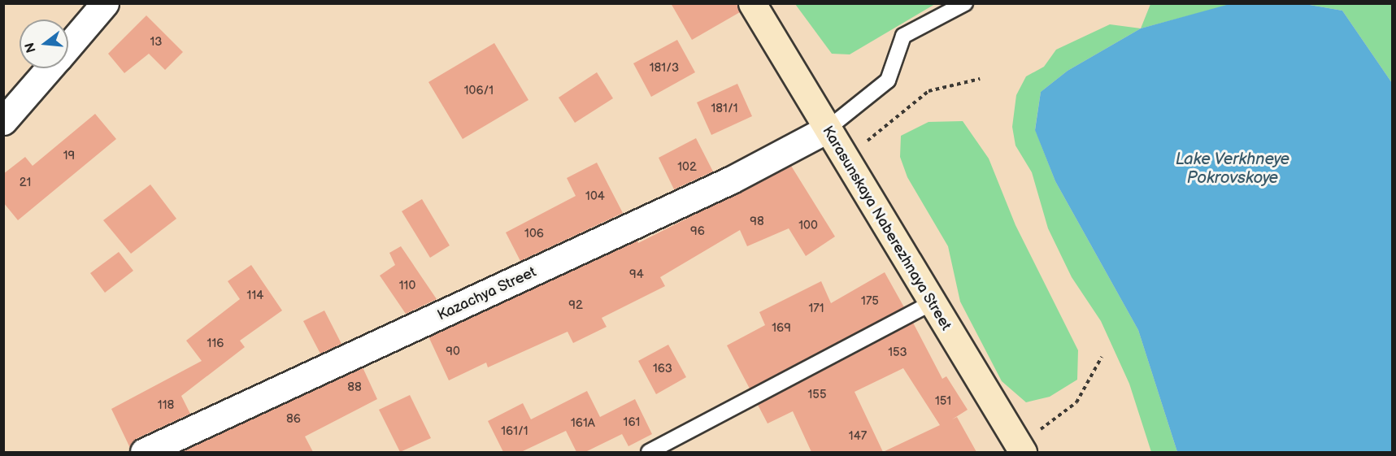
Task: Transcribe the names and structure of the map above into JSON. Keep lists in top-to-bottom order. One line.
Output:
{"streets":{"street":["Karasunskaya Naberezhnaya Street","Kazachya Street"]},"crossings":[["Karasunskaya Naberezhnaya Street","Kazachya Street"]],"water":["Lake Verkhneye Pokrovskoye"],"house_numbers":["13","181/3","106/1","181/1","19","102","21","104","98","100","96","106","94","110","114","175","92","171","169","116","90","153","163","88","155","151","118","86","161","161А","161/1","147"],"north":"left"}
